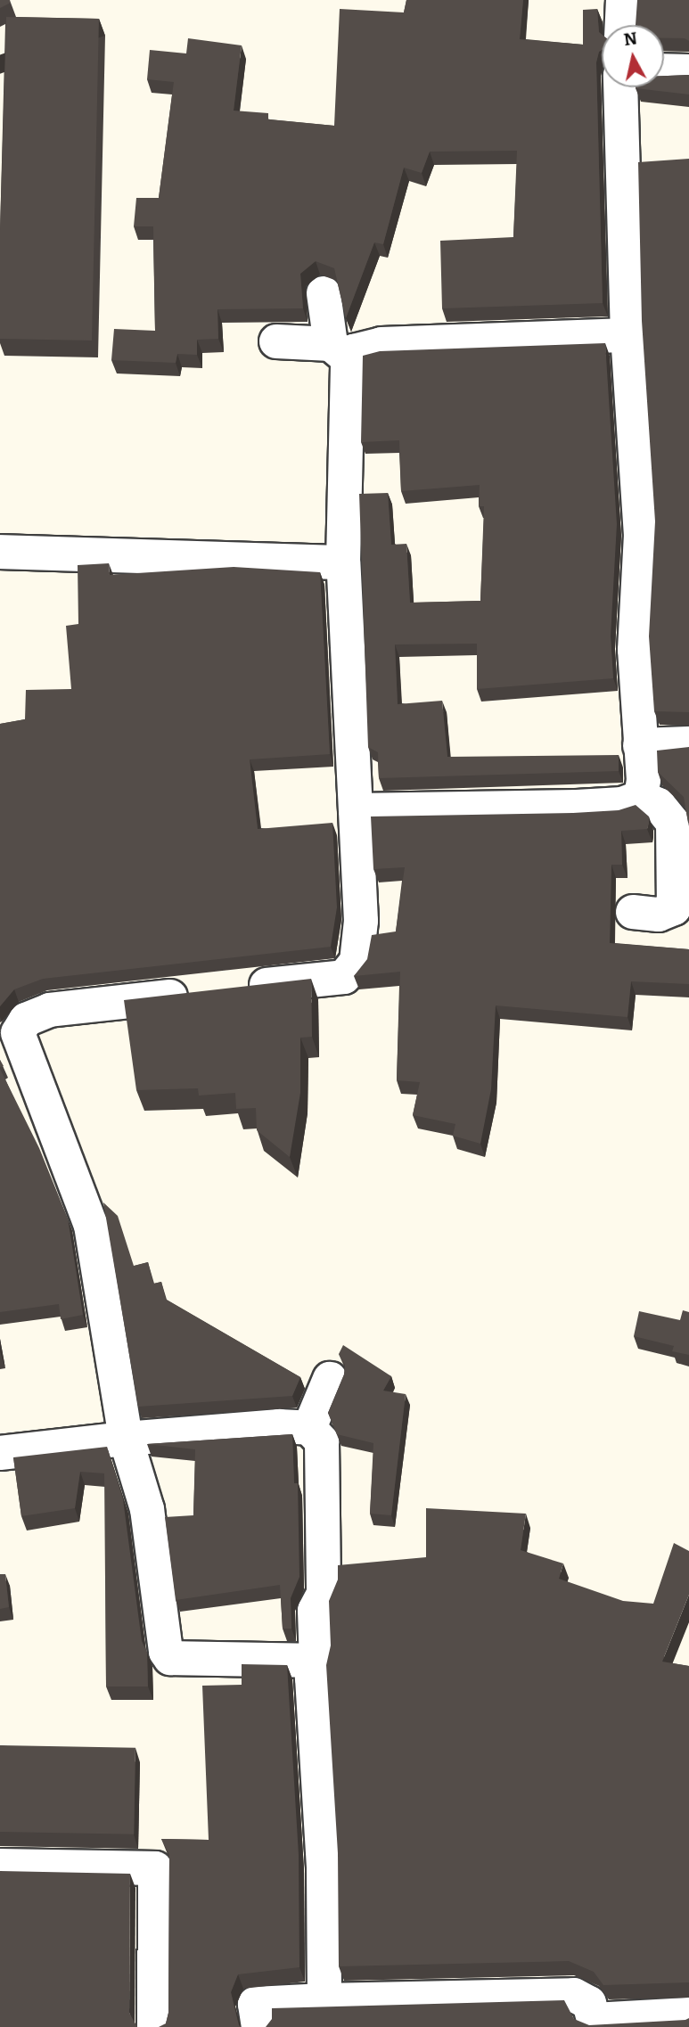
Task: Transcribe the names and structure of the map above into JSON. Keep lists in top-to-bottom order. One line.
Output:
{"north":"top"}
